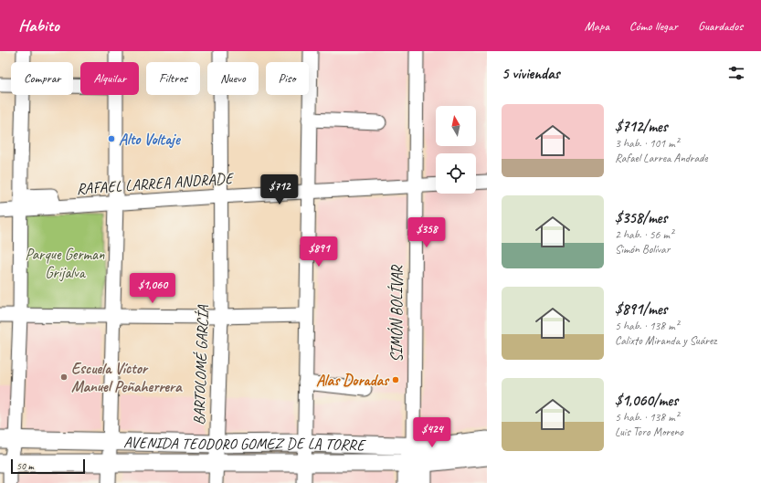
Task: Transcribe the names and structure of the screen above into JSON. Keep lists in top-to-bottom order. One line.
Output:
{"streets":{"main road":["AVENIDA TEODORO GOMEZ DE LA TORRE"],"street":["RAFAEL LARREA ANDRADE","SIMÓN BOLÍVAR","BARTOLOMÉ GARCÍA"]},"crossings":[["RAFAEL LARREA ANDRADE","SIMÓN BOLÍVAR"],["RAFAEL LARREA ANDRADE","BARTOLOMÉ GARCÍA"],["SIMÓN BOLÍVAR","AVENIDA TEODORO GOMEZ DE LA TORRE"],["BARTOLOMÉ GARCÍA","AVENIDA TEODORO GOMEZ DE LA TORRE"]],"parks":["Parque German Grijalva"],"places":["Alto Voltaje","Escuela Víctor Manuel Peñaherrera","Alas Doradas"],"scale_bar":"50 m","north":"top","page":{"header":"Habito","nav":["Mapa","Cómo llegar","Guardados"],"heading":"5 viviendas","chip":["Comprar","Alquilar","Filtros","Nuevo","Piso"],"list":[{"name":"$712/mes","note":"3 hab. · 101 m² · Rafael Larrea Andrade"},{"name":"$358/mes","note":"2 hab. · 56 m² · Simón Bolívar"},{"name":"$891/mes","note":"5 hab. · 138 m² · Calixto Miranda y Suárez"},{"name":"$1,060/mes","note":"5 hab. · 138 m² · Luis Toro Moreno"}],"price":["$712","$358","$891","$1,060","$424"],"scale":"50 m"}}
